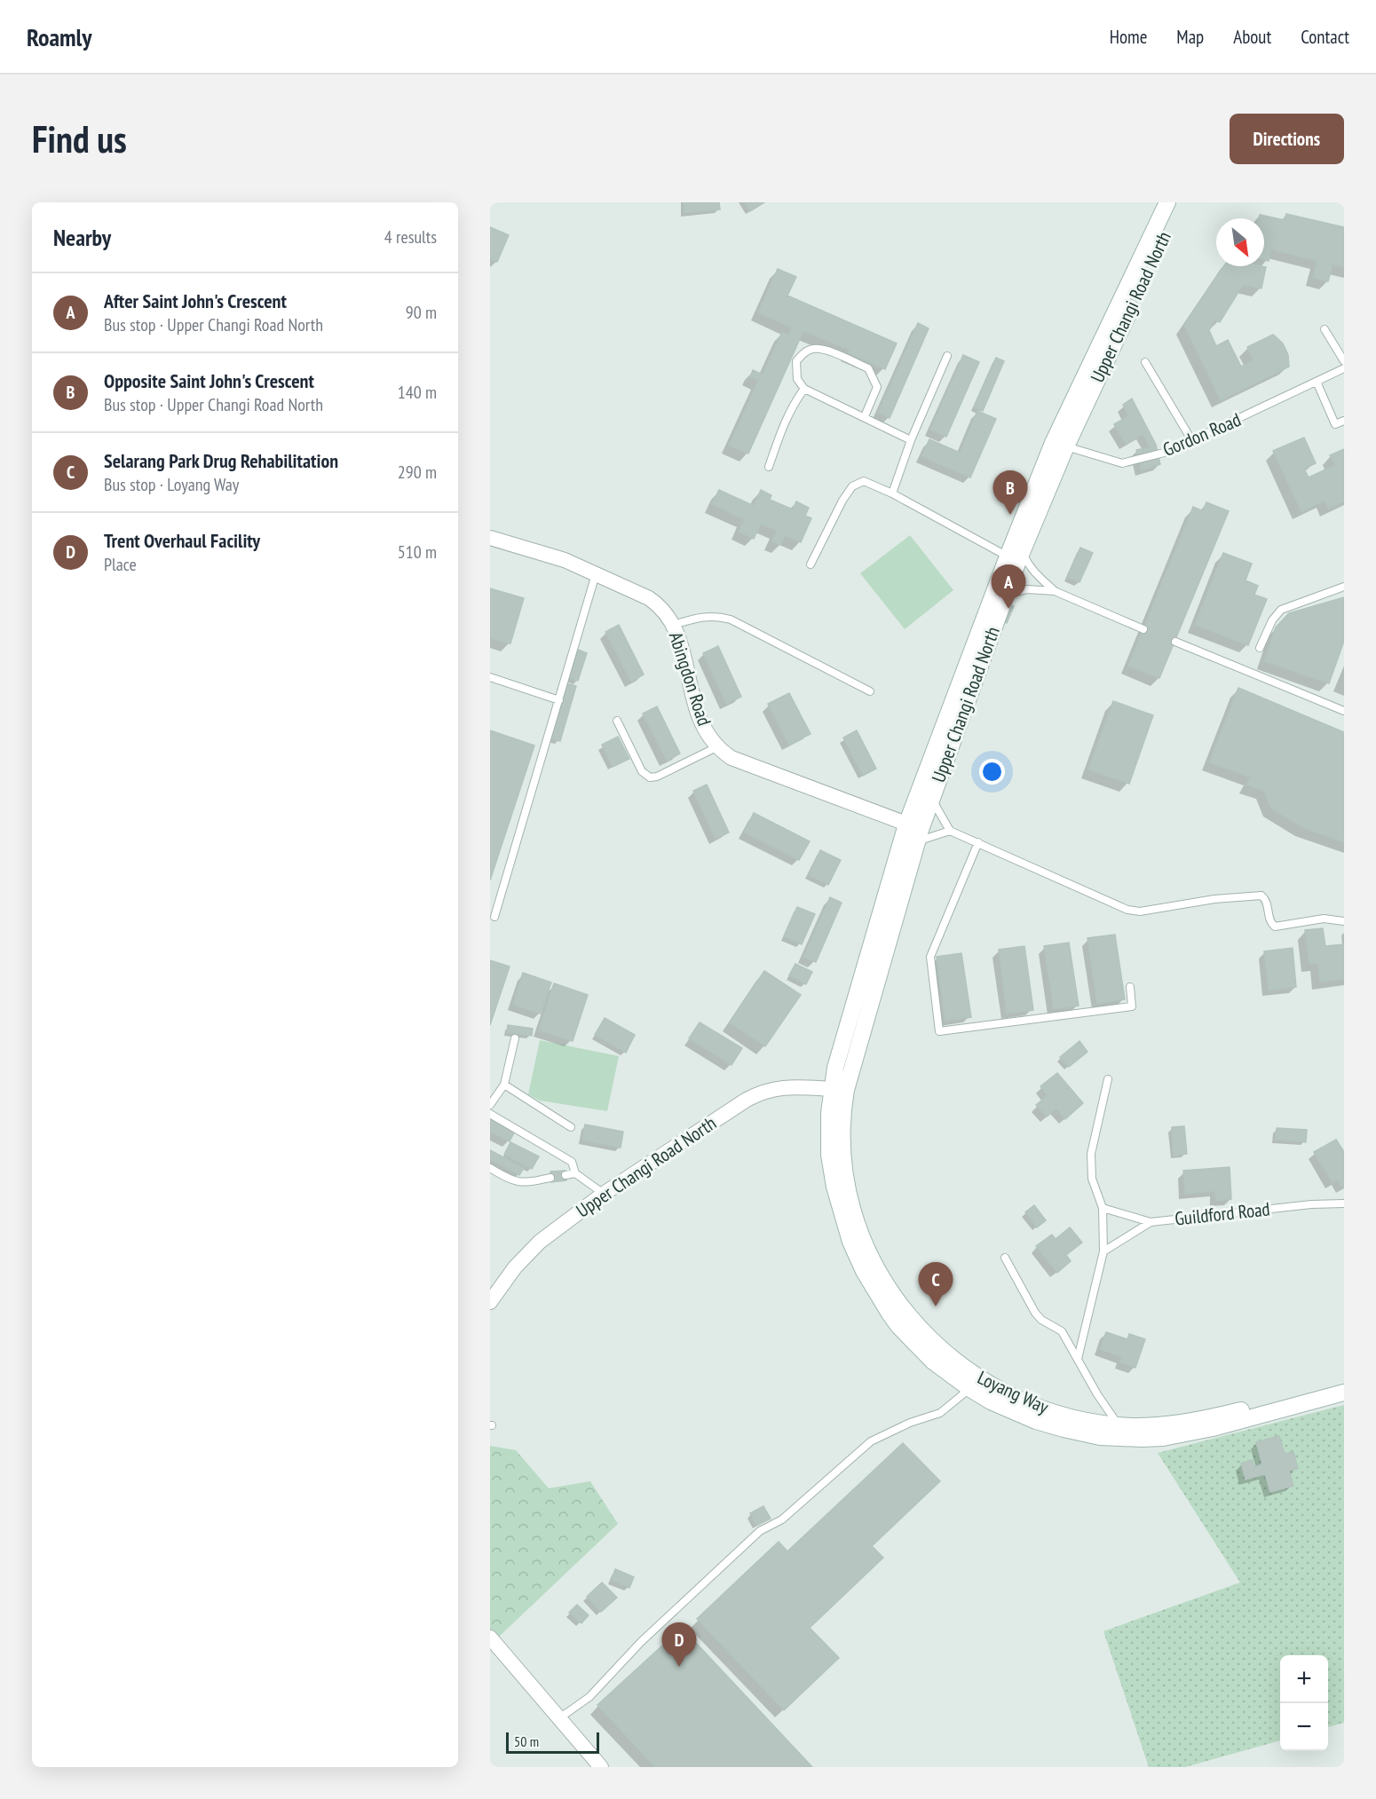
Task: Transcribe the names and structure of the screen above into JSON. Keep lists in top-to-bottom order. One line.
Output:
{"streets":{"street":["Upper Changi Road North","Abingdon Road","Loyang Way"],"lane":["Gordon Road","Guildford Road"]},"crossings":[["Upper Changi Road North","Gordon Road"],["Upper Changi Road North","Abingdon Road"],["Upper Changi Road North","Loyang Way"]],"scale_bar":"50 m","north":"bottom right","page":{"header":"Roamly","nav":["Home","Map","About","Contact"],"buttons":"Directions","title":"Find us","heading":["Nearby","4 results"],"list":[{"mark":"A","name":"After Saint John's Crescent","note":"Bus stop · Upper Changi Road North","value":"90 m"},{"mark":"B","name":"Opposite Saint John's Crescent","note":"Bus stop · Upper Changi Road North","value":"140 m"},{"mark":"C","name":"Selarang Park Drug Rehabilitation","note":"Bus stop · Loyang Way","value":"290 m"},{"mark":"D","name":"Trent Overhaul Facility","note":"Place","value":"510 m"}],"pins":["B","A","C","D"],"map_buttons":["+","−"],"scale":"50 m"}}
